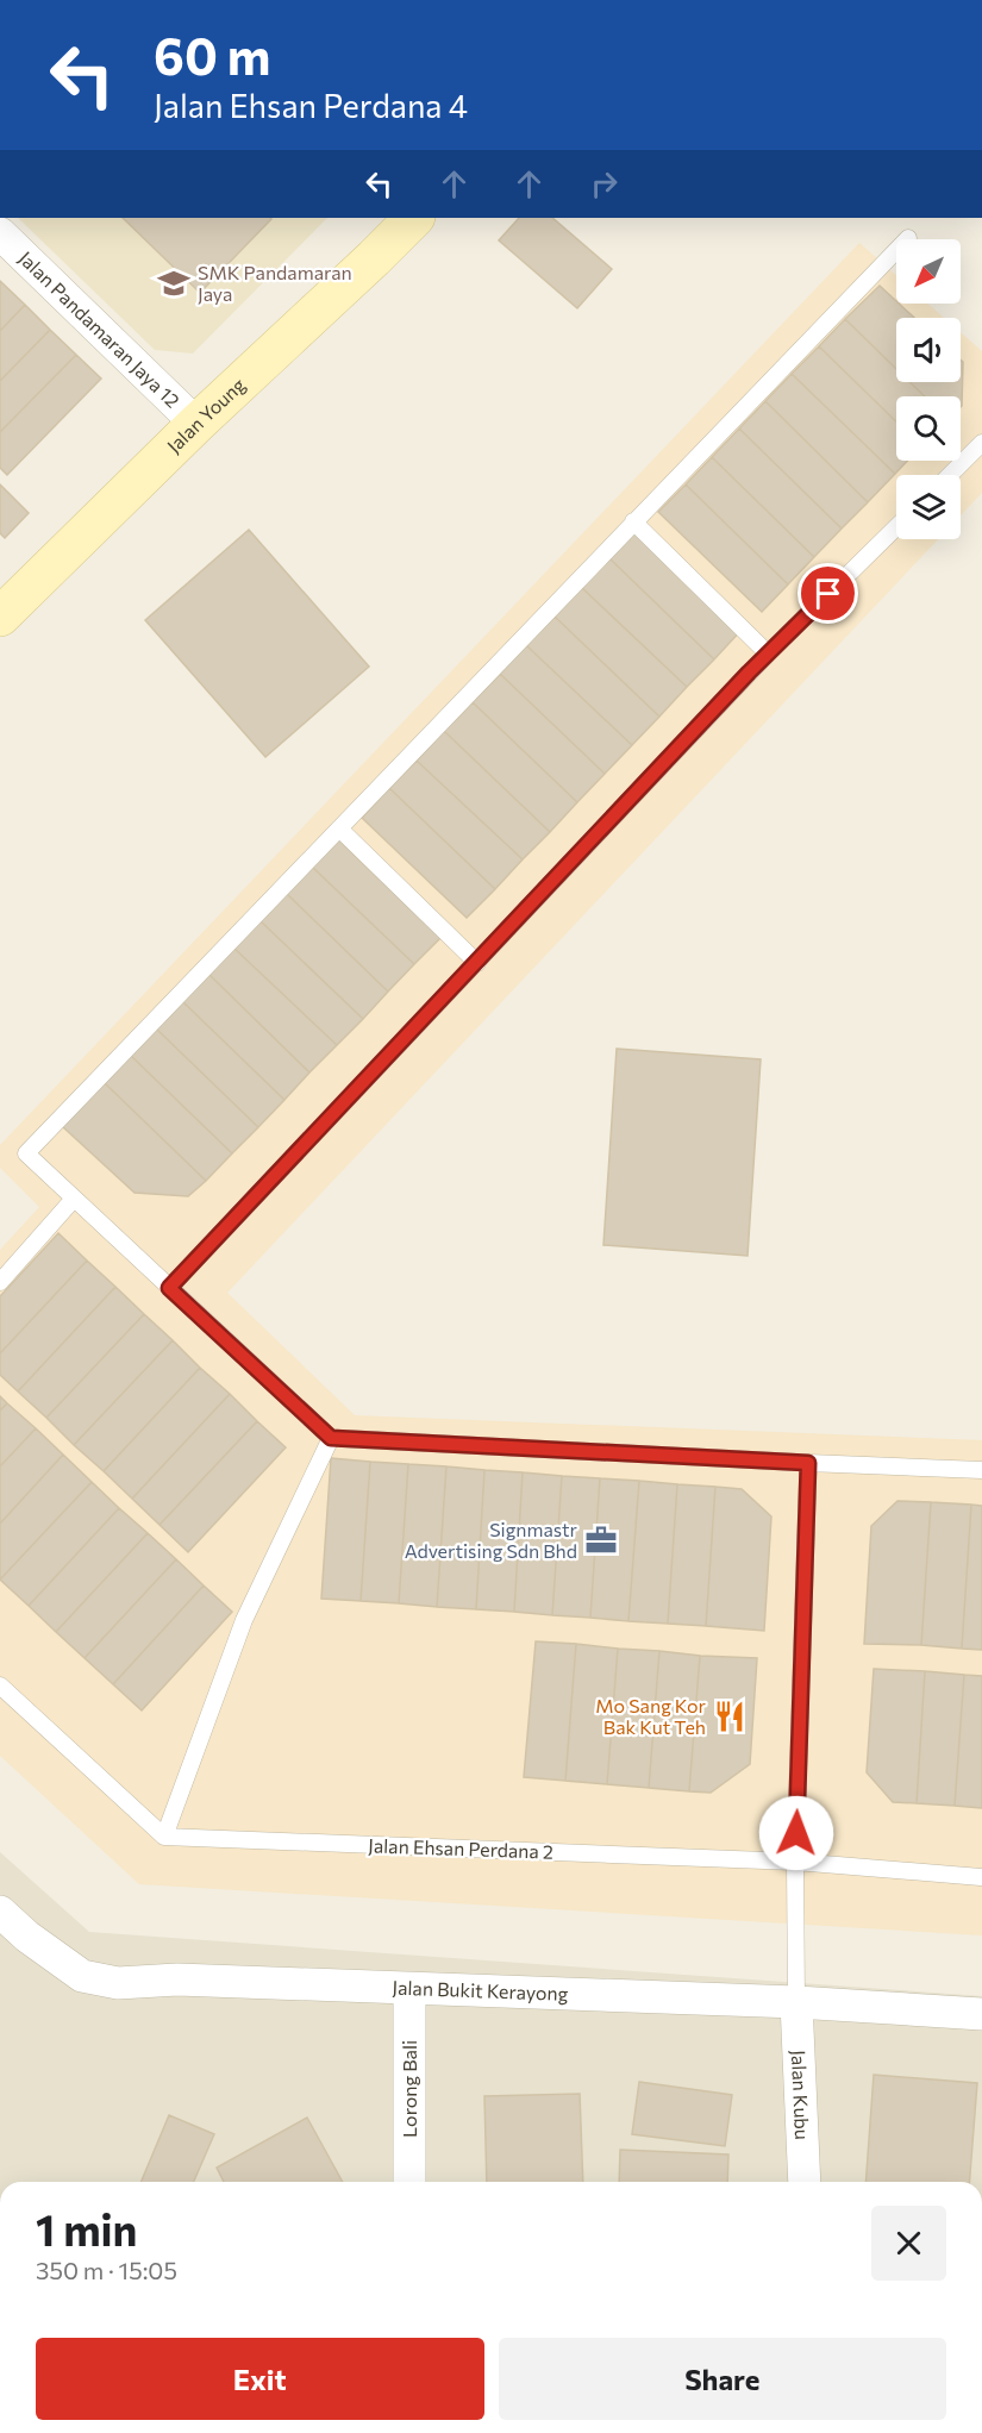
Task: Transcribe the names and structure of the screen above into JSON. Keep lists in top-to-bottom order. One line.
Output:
{"streets":{"main road":["Jalan Young"],"street":["Jalan Pandamaran Jaya 12","Jalan Bukit Kerayong","Lorong Bali","Jalan Kubu"],"lane":["Jalan Ehsan Perdana 2"]},"crossings":[["Jalan Pandamaran Jaya 12","Jalan Young"],["Jalan Bukit Kerayong","Lorong Bali"],["Jalan Bukit Kerayong","Jalan Kubu"]],"places":{"school or university":["SMK Pandamaran Jaya"],"office":["Signmastr Advertising Sdn Bhd"],"restaurant":["Mo Sang Kor Bak Kut Teh"]},"north":"bottom left","page":{"turn":["60 m","Jalan Ehsan Perdana 4"],"heading":["1 min","350 m · 15:05"],"buttons":["Exit","Share"]}}
